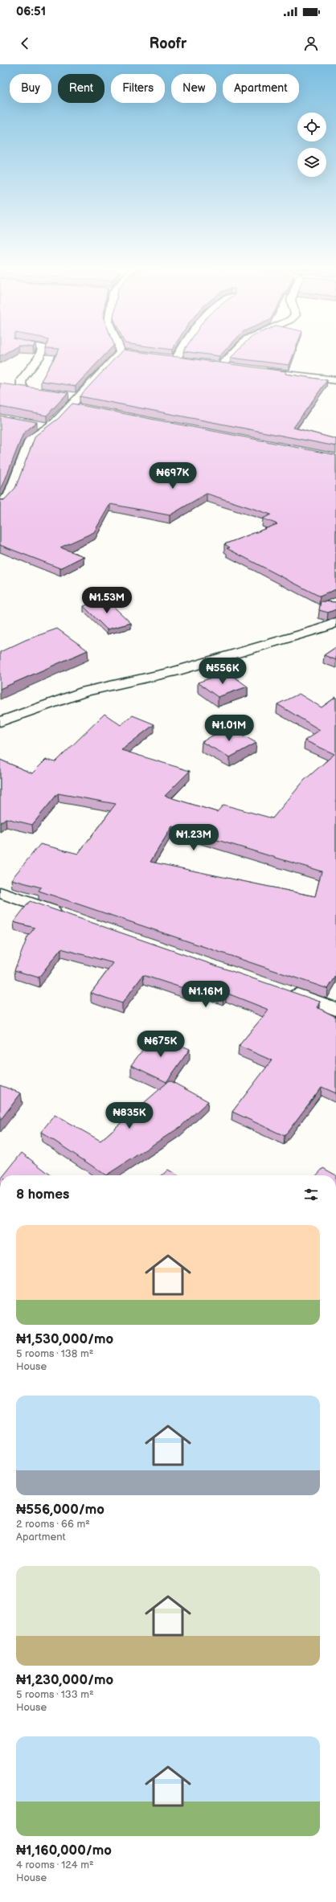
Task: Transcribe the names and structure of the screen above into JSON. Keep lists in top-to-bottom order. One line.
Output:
{"page":{"status":"06:51","header":"Roofr","chip":["Buy","Rent","Filters","New","Apartment"],"price":["₦697K","₦1.53M","₦556K","₦1.01M","₦1.23M","₦1.16M","₦675K","₦835K"],"heading":"8 homes","list":[{"name":"₦1,530,000/mo","note":"5 rooms · 138 m² · House"},{"name":"₦556,000/mo","note":"2 rooms · 66 m² · Apartment"},{"name":"₦1,230,000/mo","note":"5 rooms · 133 m² · House"},{"name":"₦1,160,000/mo","note":"4 rooms · 124 m² · House"}]}}
